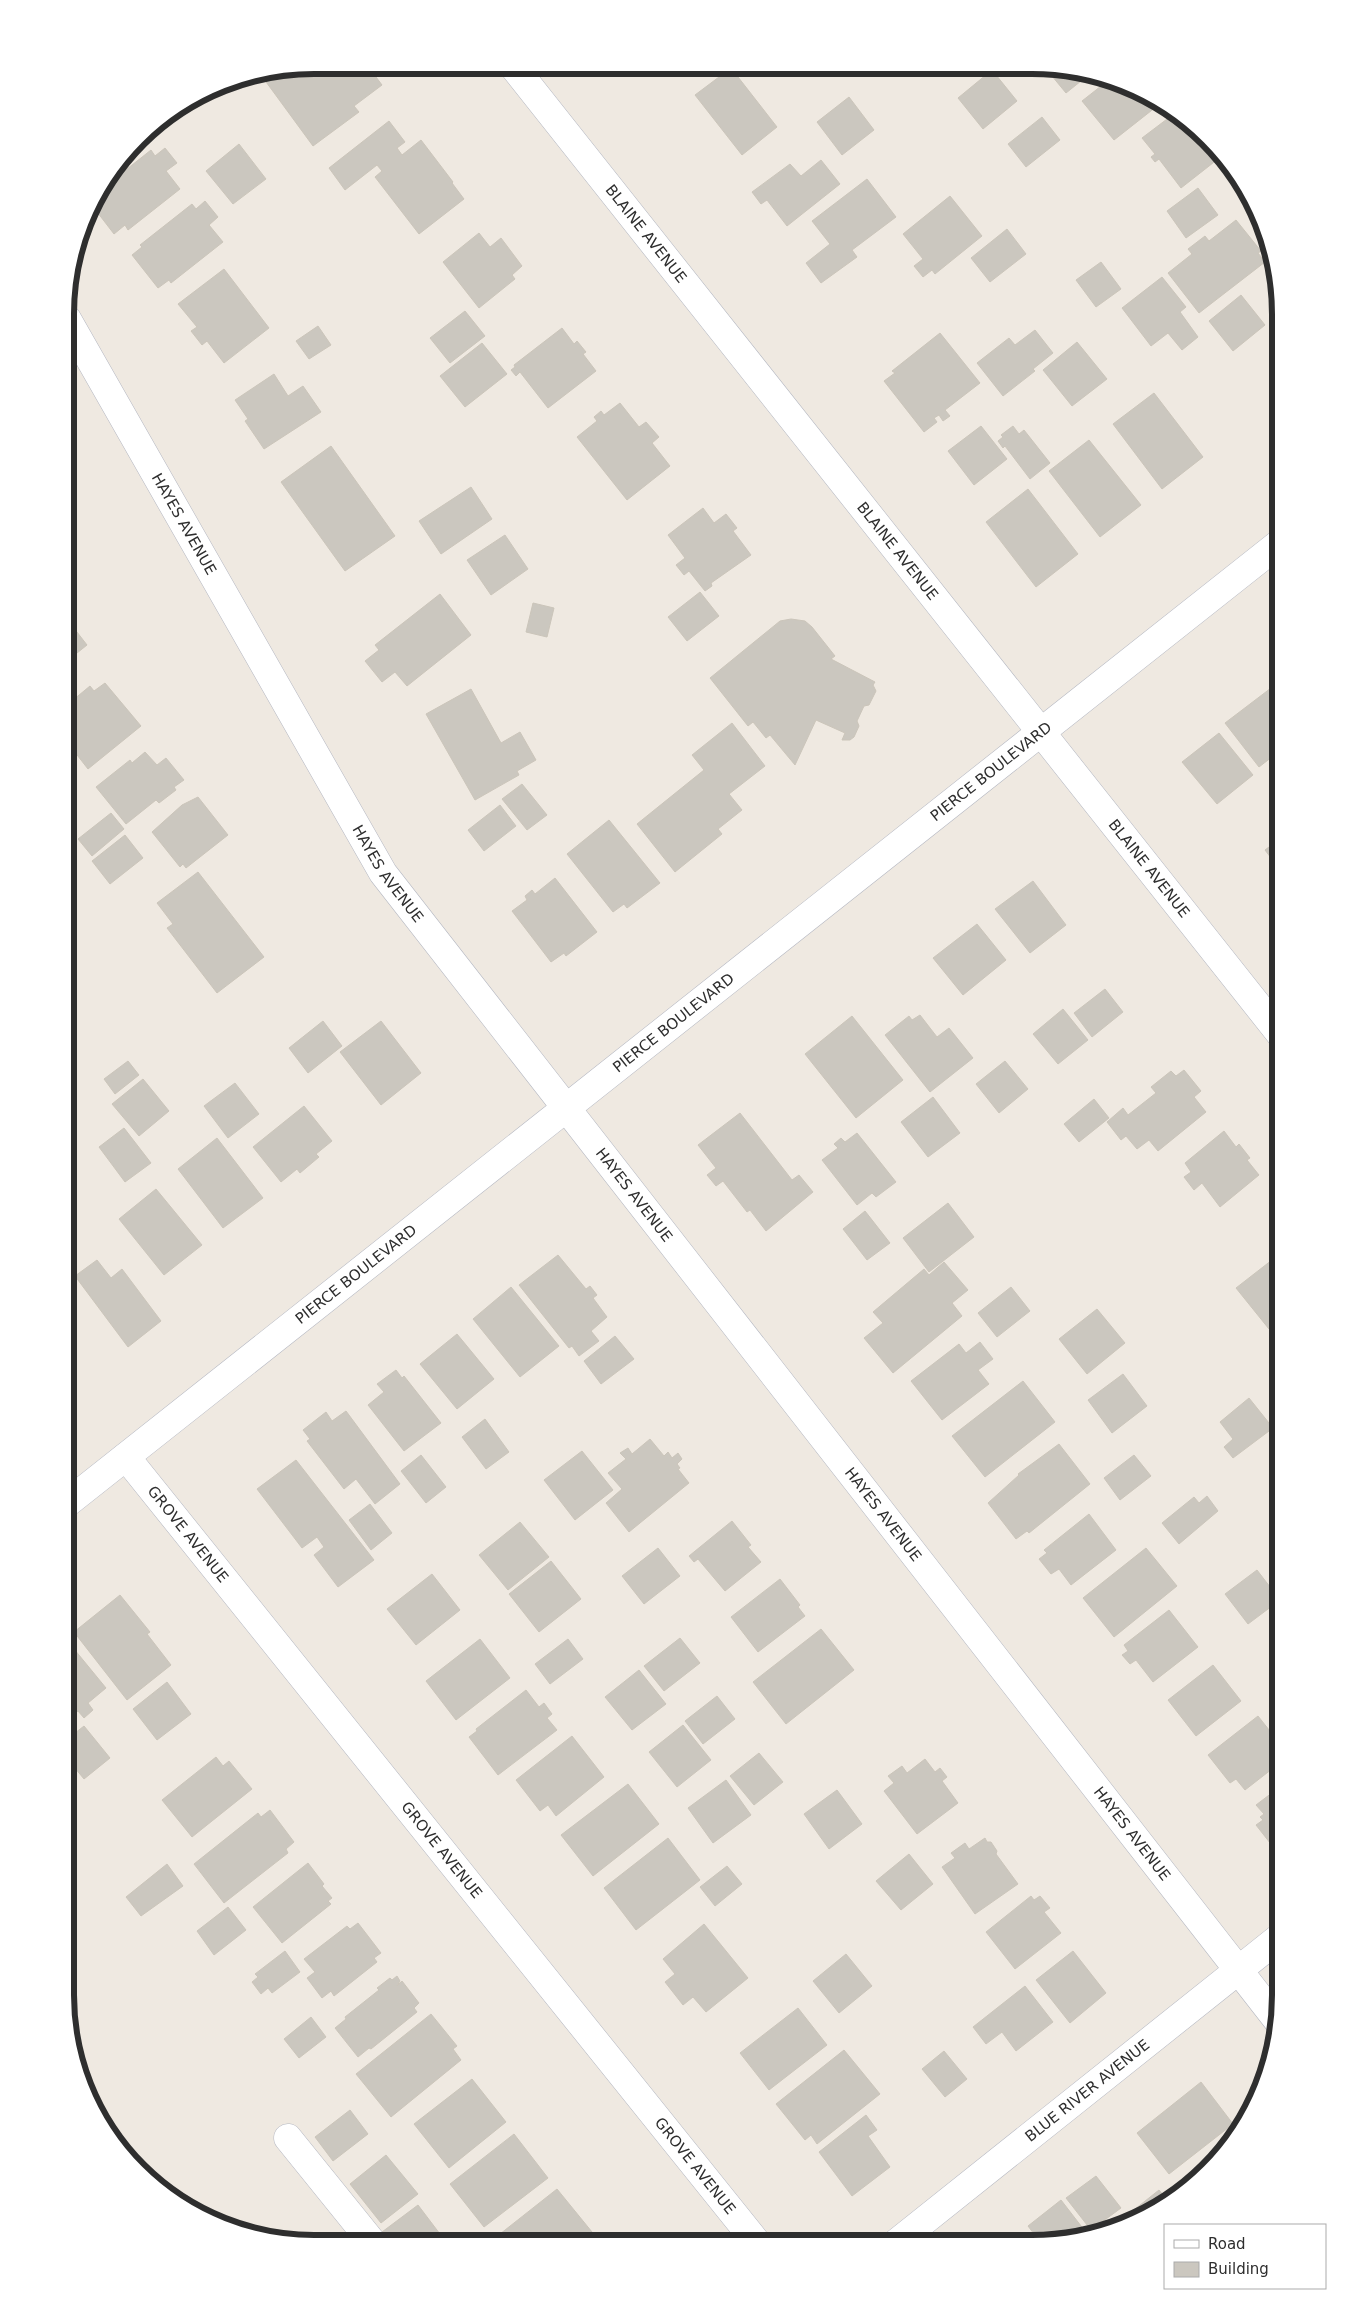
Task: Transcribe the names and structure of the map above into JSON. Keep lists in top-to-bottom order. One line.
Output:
{"streets":{"street":["BLAINE AVENUE","HAYES AVENUE","PIERCE BOULEVARD","GROVE AVENUE","BLUE RIVER AVENUE"]},"crossings":[["BLAINE AVENUE","PIERCE BOULEVARD"],["HAYES AVENUE","PIERCE BOULEVARD"],["HAYES AVENUE","BLUE RIVER AVENUE"],["PIERCE BOULEVARD","GROVE AVENUE"]],"legend":["Road","Building"]}
